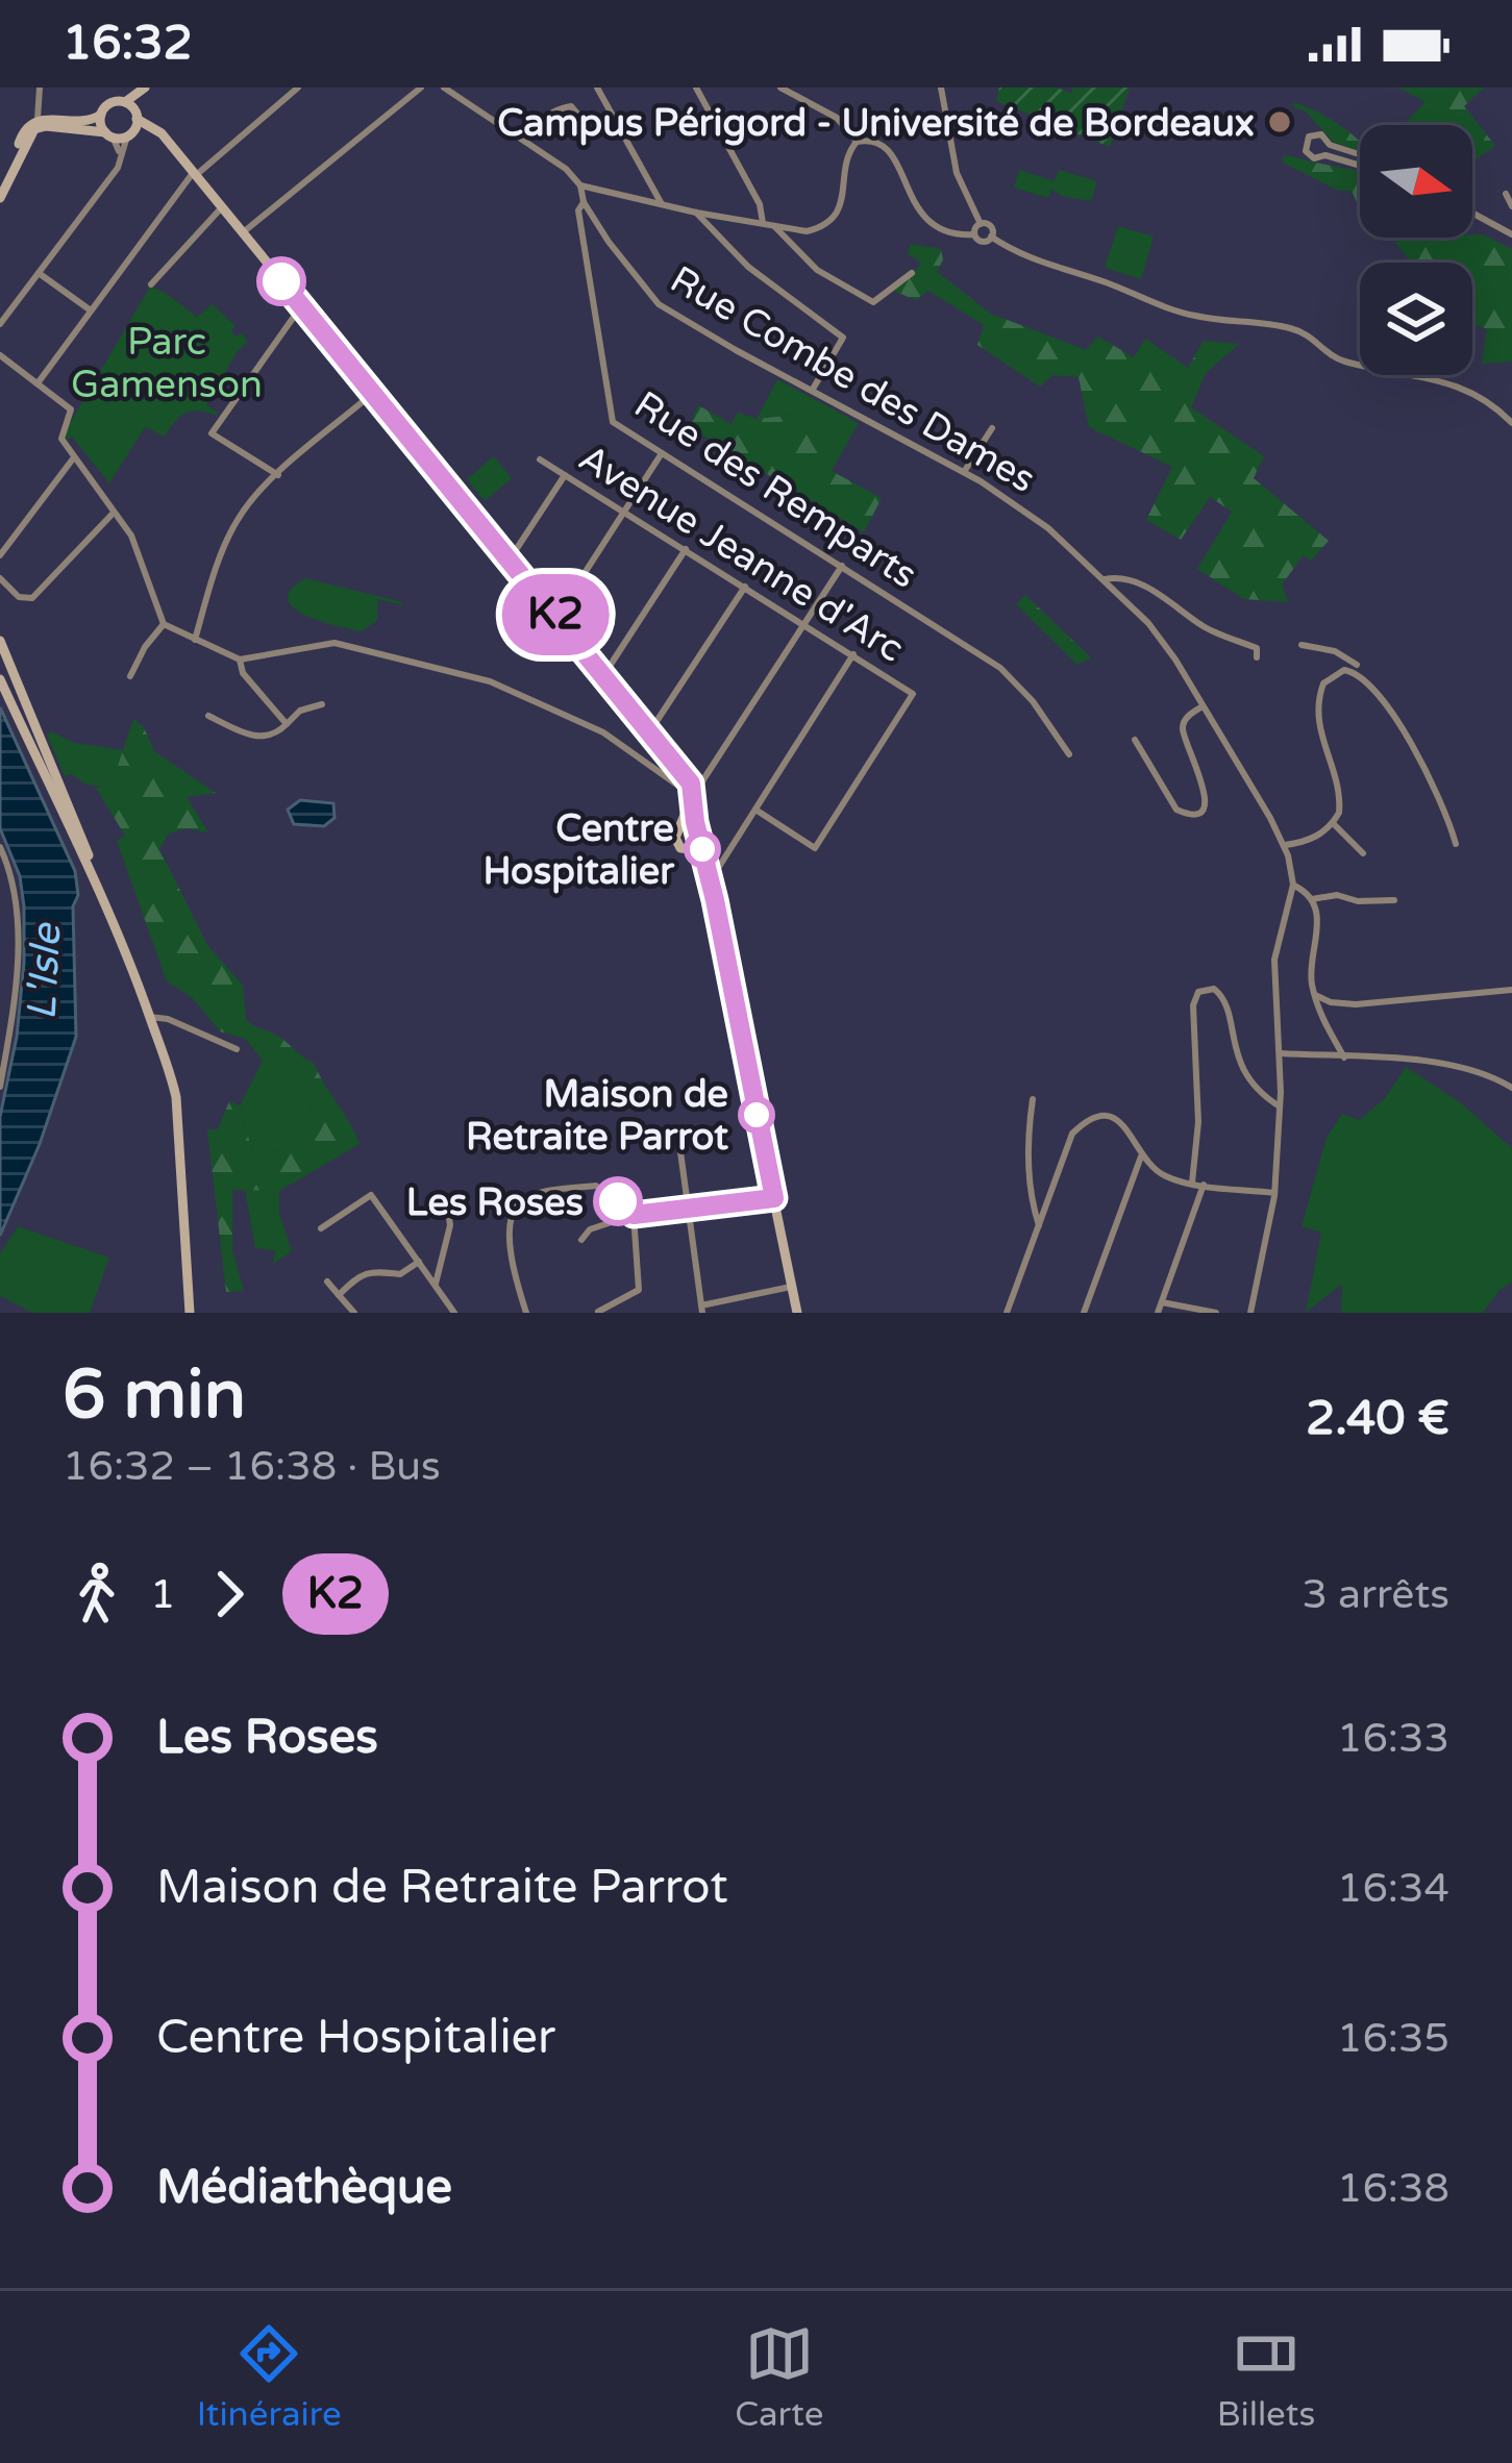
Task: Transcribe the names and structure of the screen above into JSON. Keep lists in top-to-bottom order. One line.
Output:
{"streets":{"street":["Rue Combe des Dames","Rue des Remparts","Avenue Jeanne d'Arc"]},"crossings":[["Rue Combe des Dames","Rue des Remparts"]],"water":["L'Isle"],"parks":["Parc Gamenson"],"places":["Campus Périgord - Université de Bordeaux","Centre Hospitalier","Maison de Retraite Parrot","Les Roses"],"lines":["bus line K2"],"north":"right","page":{"status":"16:32","on_map":"K2","heading":["6 min","16:32 – 16:38 · Bus","2.40 €"],"legs":["1","K2","3 arrêts"],"list":[{"name":"Les Roses","value":"16:33"},{"name":"Maison de Retraite Parrot","value":"16:34"},{"name":"Centre Hospitalier","value":"16:35"},{"name":"Médiathèque","value":"16:38"}],"tabs":["Itinéraire","Carte","Billets"]}}
